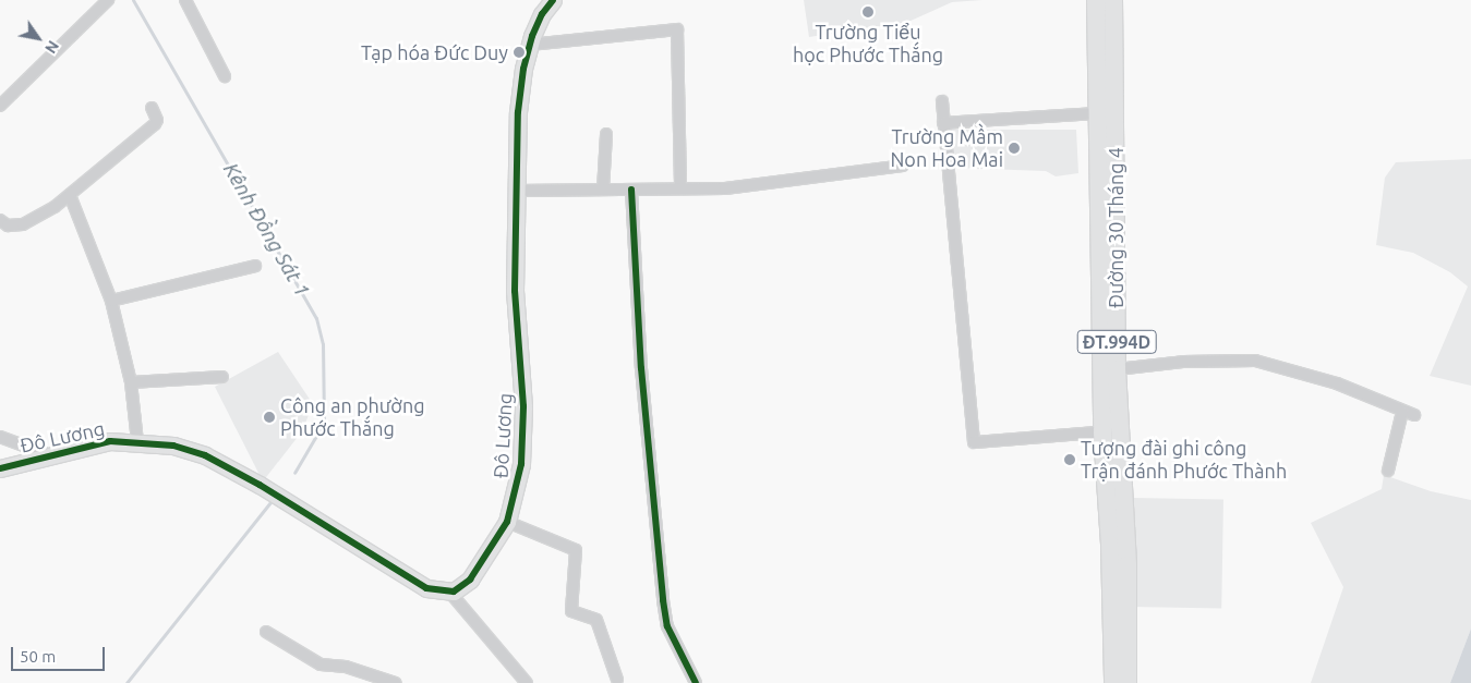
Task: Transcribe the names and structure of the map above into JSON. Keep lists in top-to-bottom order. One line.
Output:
{"streets":{"main road":["Đường 30 Tháng 4","ĐT.994D"],"street":["Đô Lương"]},"water":["Kênh Đồng Sát 1"],"places":["Trường Tiểu học Phước Thắng","Tạp hóa Đức Duy","Trường Mầm Non Hoa Mai","Công an phường Phước Thắng","Tượng đài ghi công Trận đánh Phước Thành"],"scale_bar":"50 m","north":"bottom right"}
